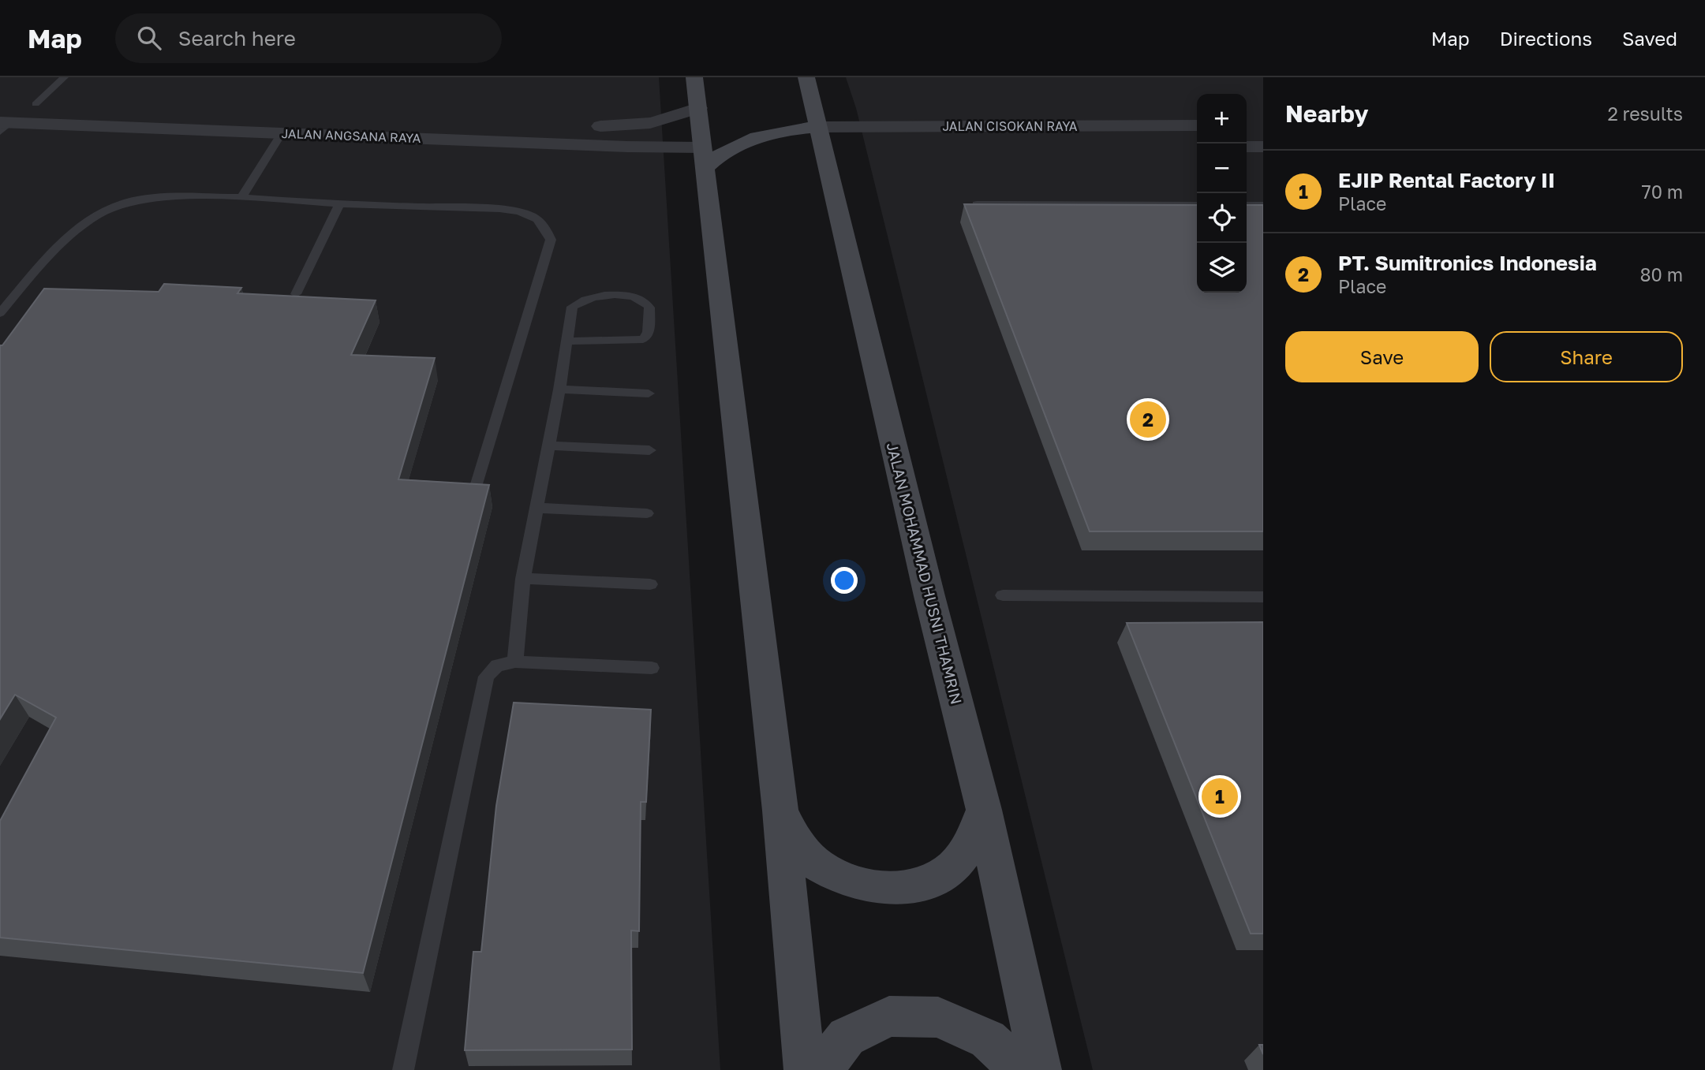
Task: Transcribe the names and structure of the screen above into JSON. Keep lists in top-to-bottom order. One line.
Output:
{"streets":{"street":["JALAN CISOKAN RAYA","JALAN ANGSANA RAYA","JALAN MOHAMMAD HUSNI THAMRIN"]},"crossings":[["JALAN CISOKAN RAYA","JALAN MOHAMMAD HUSNI THAMRIN"]],"page":{"header":"Map","search":"Search here","nav":["Map","Directions","Saved"],"heading":["Nearby","2 results"],"map_buttons":["+","−"],"list":[{"mark":"1","name":"EJIP Rental Factory II","note":"Place","value":"70 m"},{"mark":"2","name":"PT. Sumitronics Indonesia","note":"Place","value":"80 m"}],"buttons":["Save","Share"],"pins":["2","1"]}}
